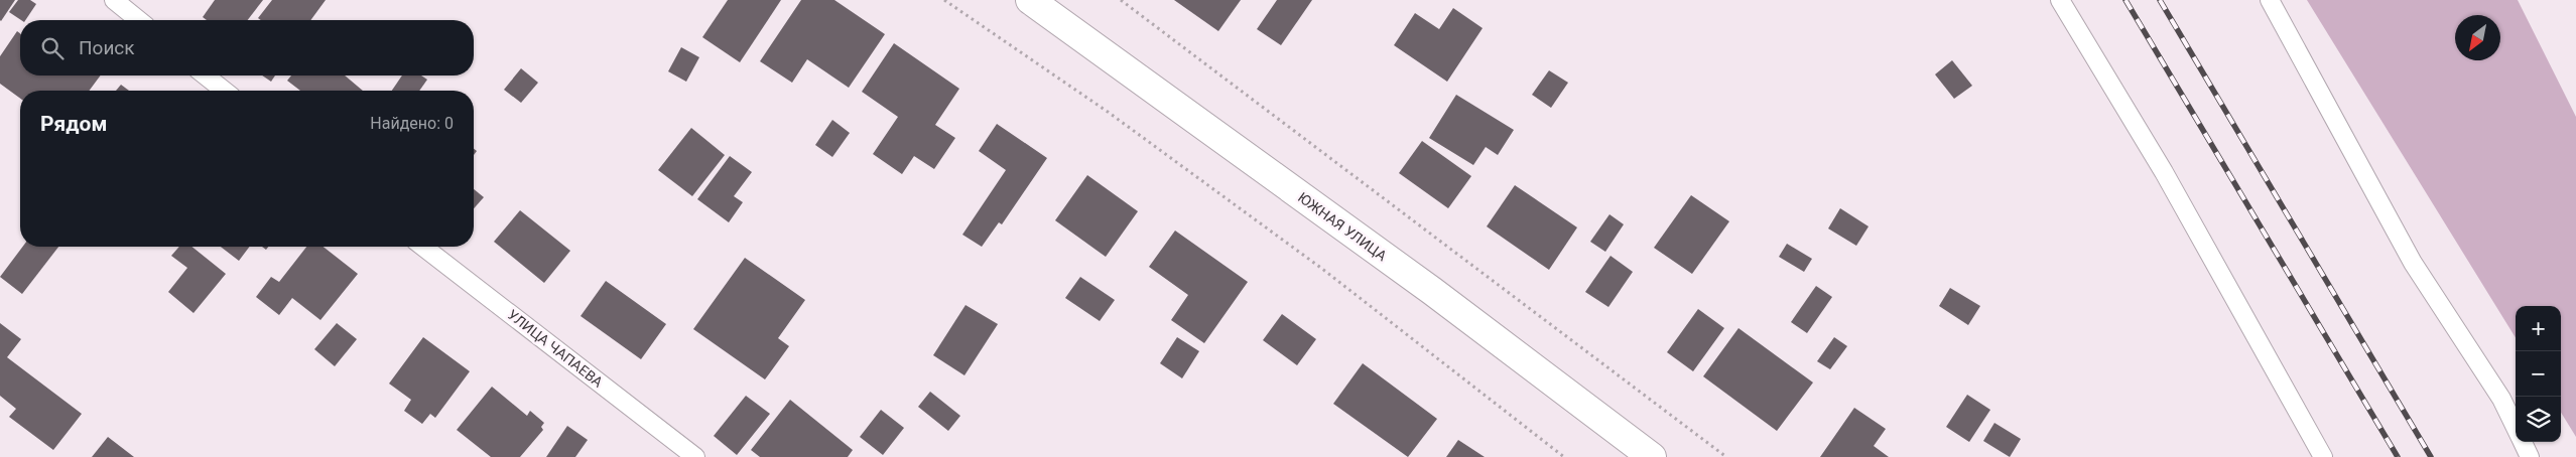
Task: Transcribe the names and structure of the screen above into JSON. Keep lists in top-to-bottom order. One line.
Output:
{"streets":{"street":["ЮЖНАЯ УЛИЦА"],"lane":["УЛИЦА ЧАПАЕВА"]},"north":"bottom left","page":{"search":"Поиск","heading":["Рядом","Найдено: 0"],"map_buttons":["+","−"]}}
